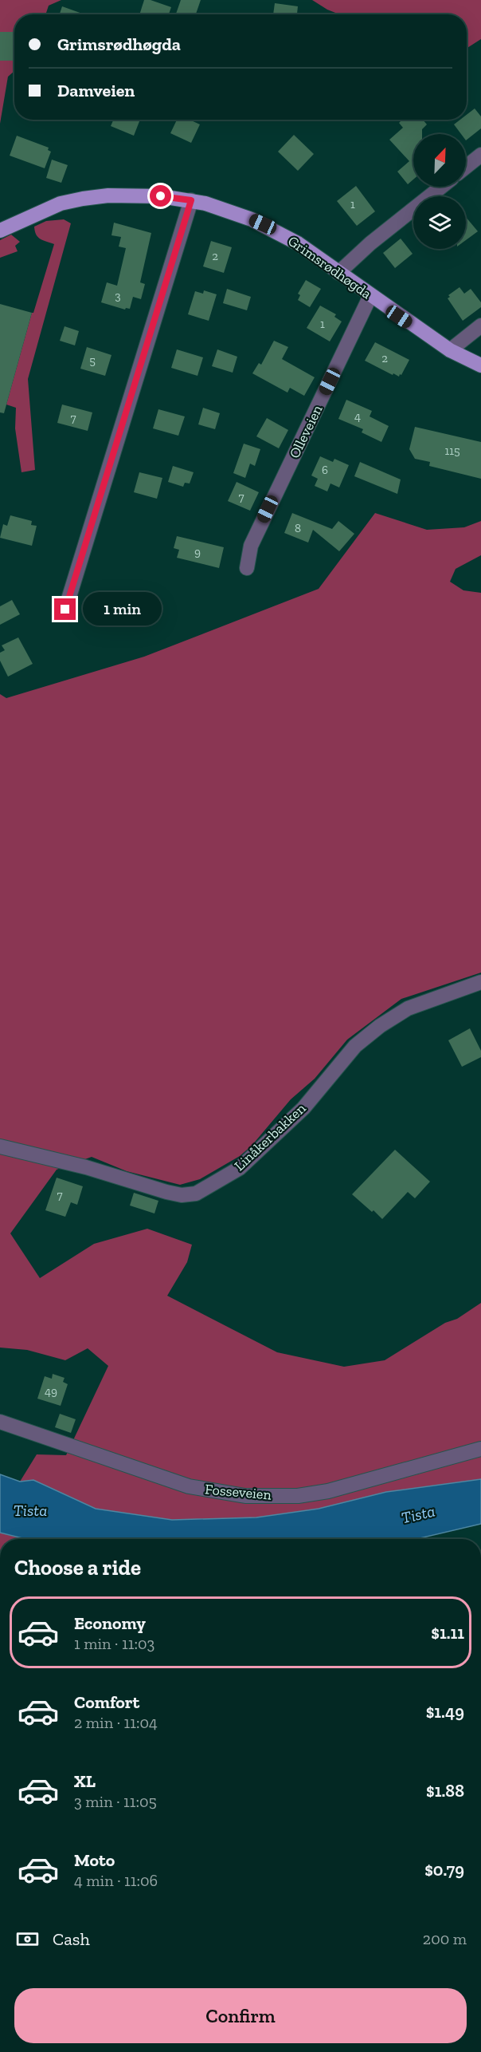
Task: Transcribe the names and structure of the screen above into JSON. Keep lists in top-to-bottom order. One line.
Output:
{"streets":{"main road":["Grimsrødhøgda"],"street":["Olleveien","Linåkerbakken","Fosseveien"]},"crossings":[["Grimsrødhøgda","Olleveien"]],"water":["Tista"],"house_numbers":["1","2","3","1","2","5","4","7","115","6","7","8","9","7","49"],"north":"top right","page":{"banner":["Grimsrødhøgda","Damveien"],"bubble":"1 min","heading":"Choose a ride","list":[{"name":"Economy","note":"1 min · 11:03","value":"$1.11"},{"name":"Comfort","note":"2 min · 11:04","value":"$1.49"},{"name":"XL","note":"3 min · 11:05","value":"$1.88"},{"name":"Moto","note":"4 min · 11:06","value":"$0.79"}],"pay":["Cash","200 m"],"buttons":"Confirm"}}
